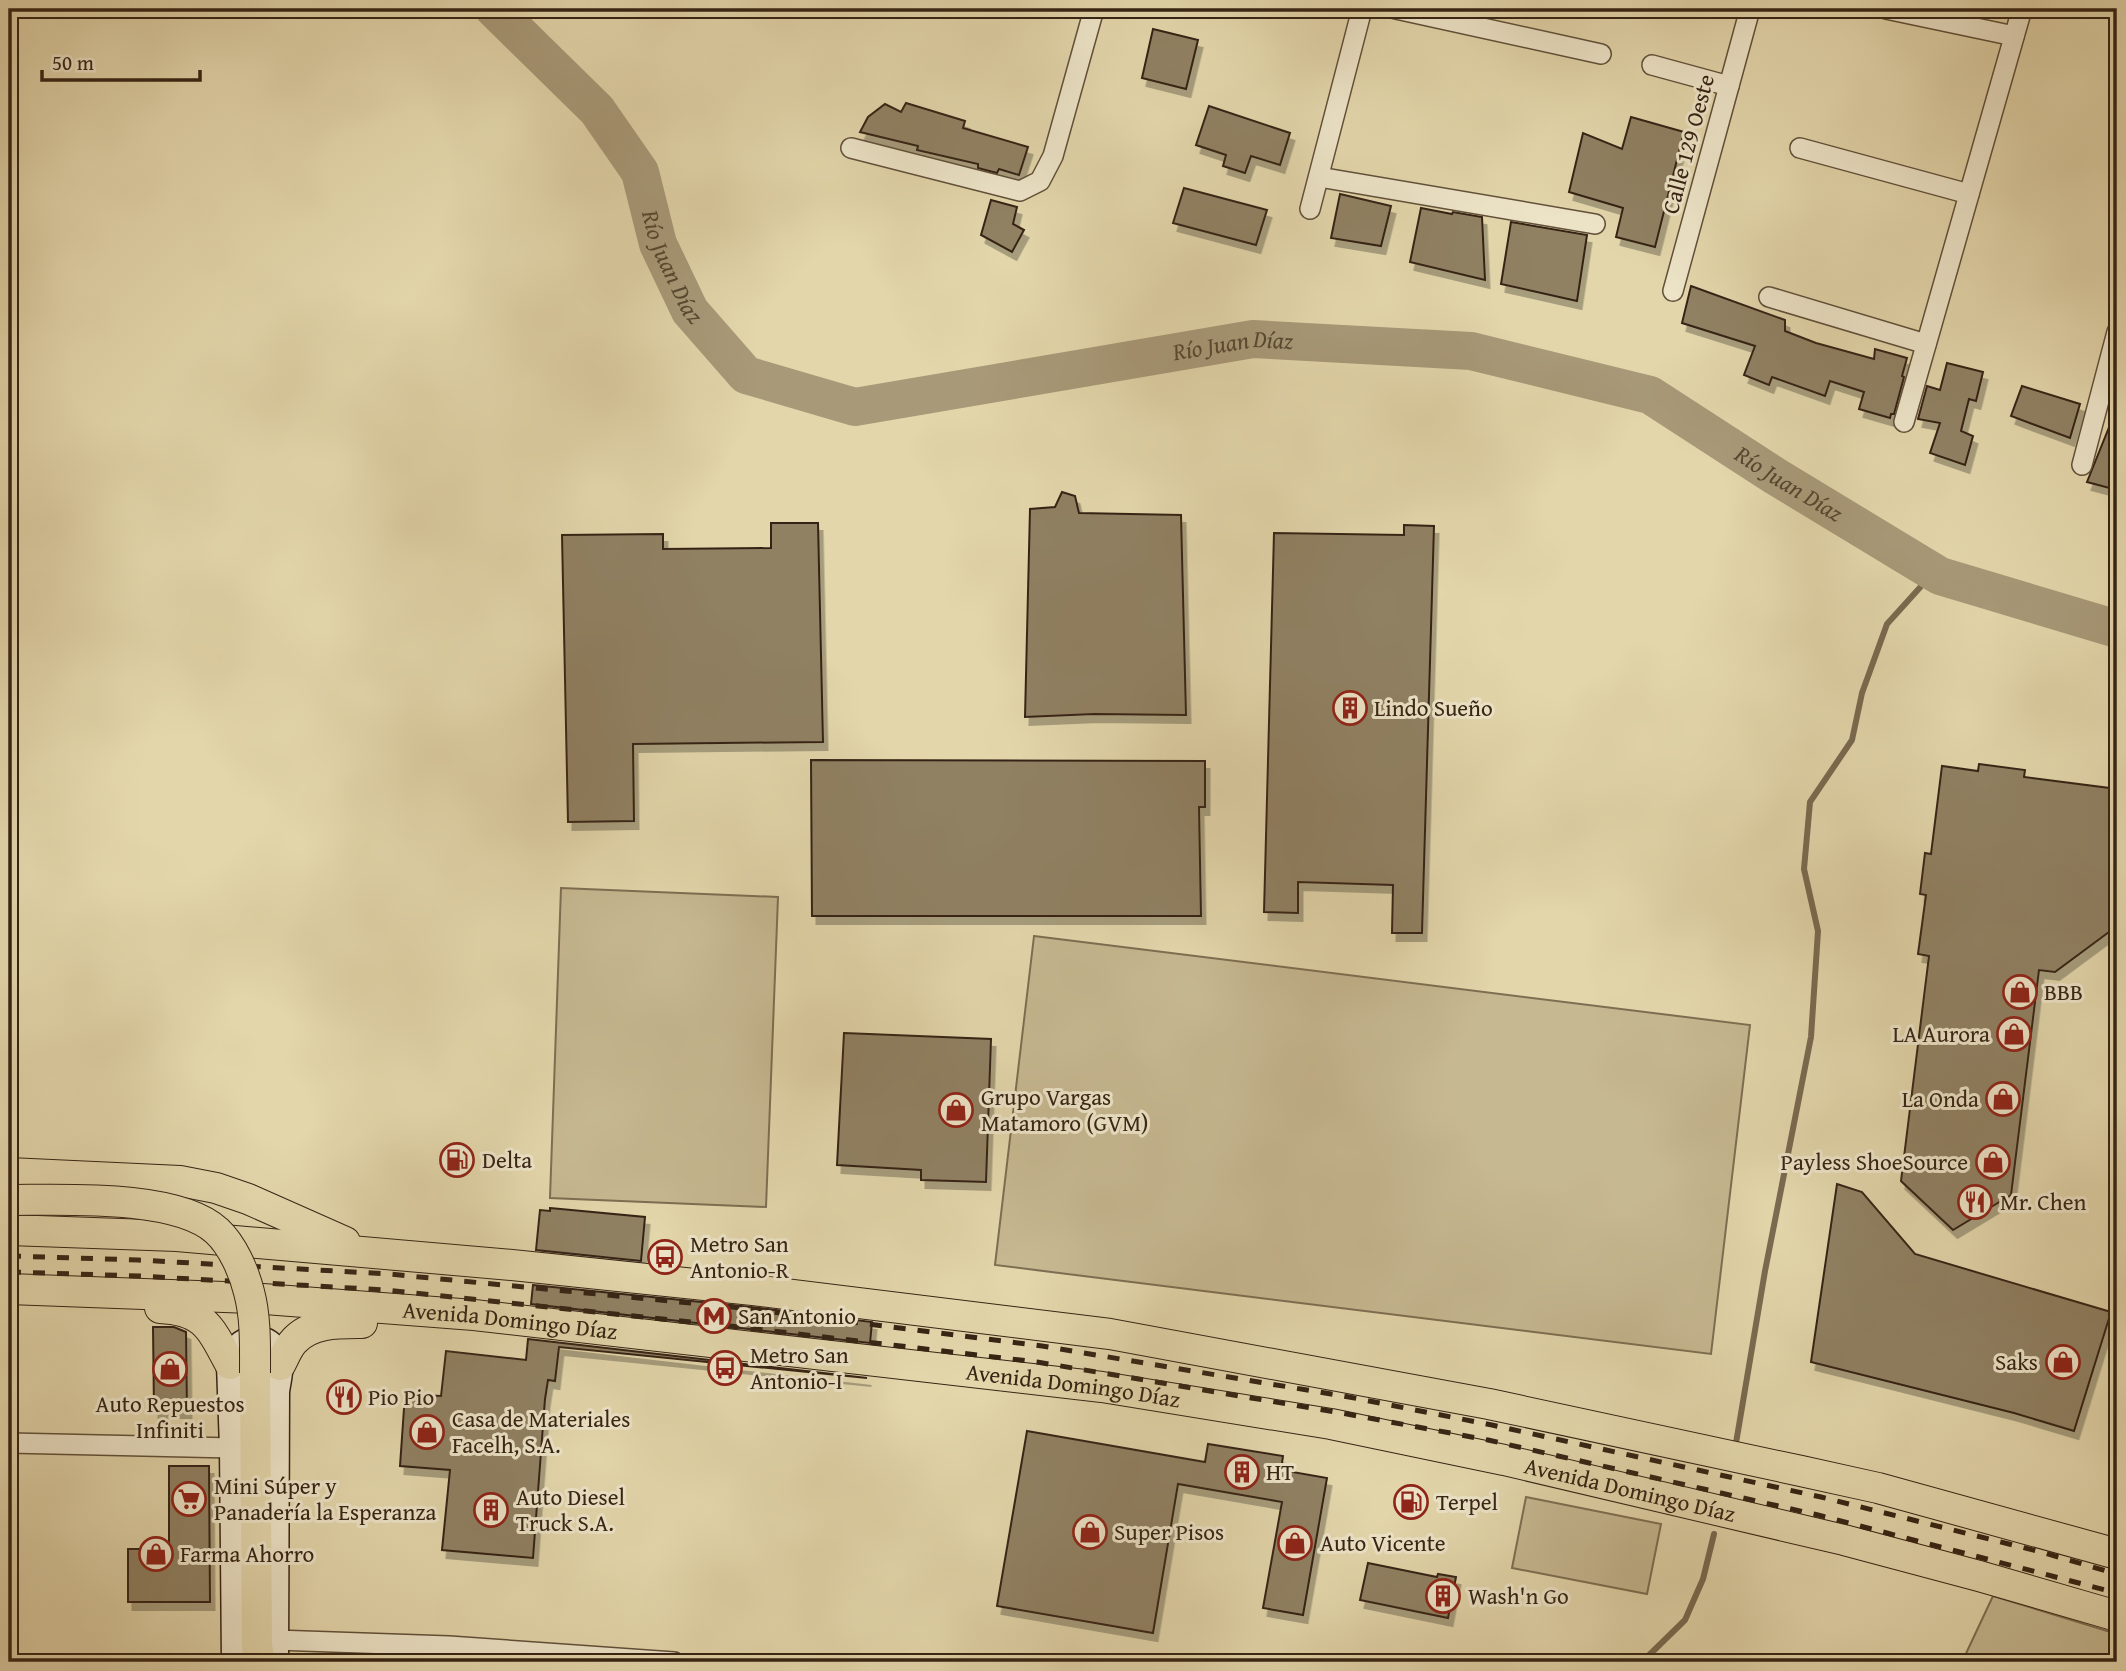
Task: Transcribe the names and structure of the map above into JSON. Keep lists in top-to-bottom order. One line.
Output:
{"streets":{"main road":["Avenida Domingo Díaz"],"street":["Calle 129 Oeste"]},"water":["Río Juan Díaz"],"places":{"building":["Lindo Sueño","HT","Auto Diesel Truck S.A.","Wash'n Go"],"shop":["BBB","LA Aurora","La Onda","Grupo Vargas Matamoro (GVM)","Payless ShoeSource","Saks","Auto Repuestos Infiniti","Casa de Materiales Facelh, S.A.","Super Pisos","Auto Vicente","Farma Ahorro"],"fuel station":["Delta","Terpel"],"restaurant":["Mr. Chen","Pio Pio"],"bus stop":["Metro San Antonio-R","Metro San Antonio-I"],"metro station":["San Antonio"],"supermarket":["Mini Súper y Panadería la Esperanza"]},"scale_bar":"50 m"}
